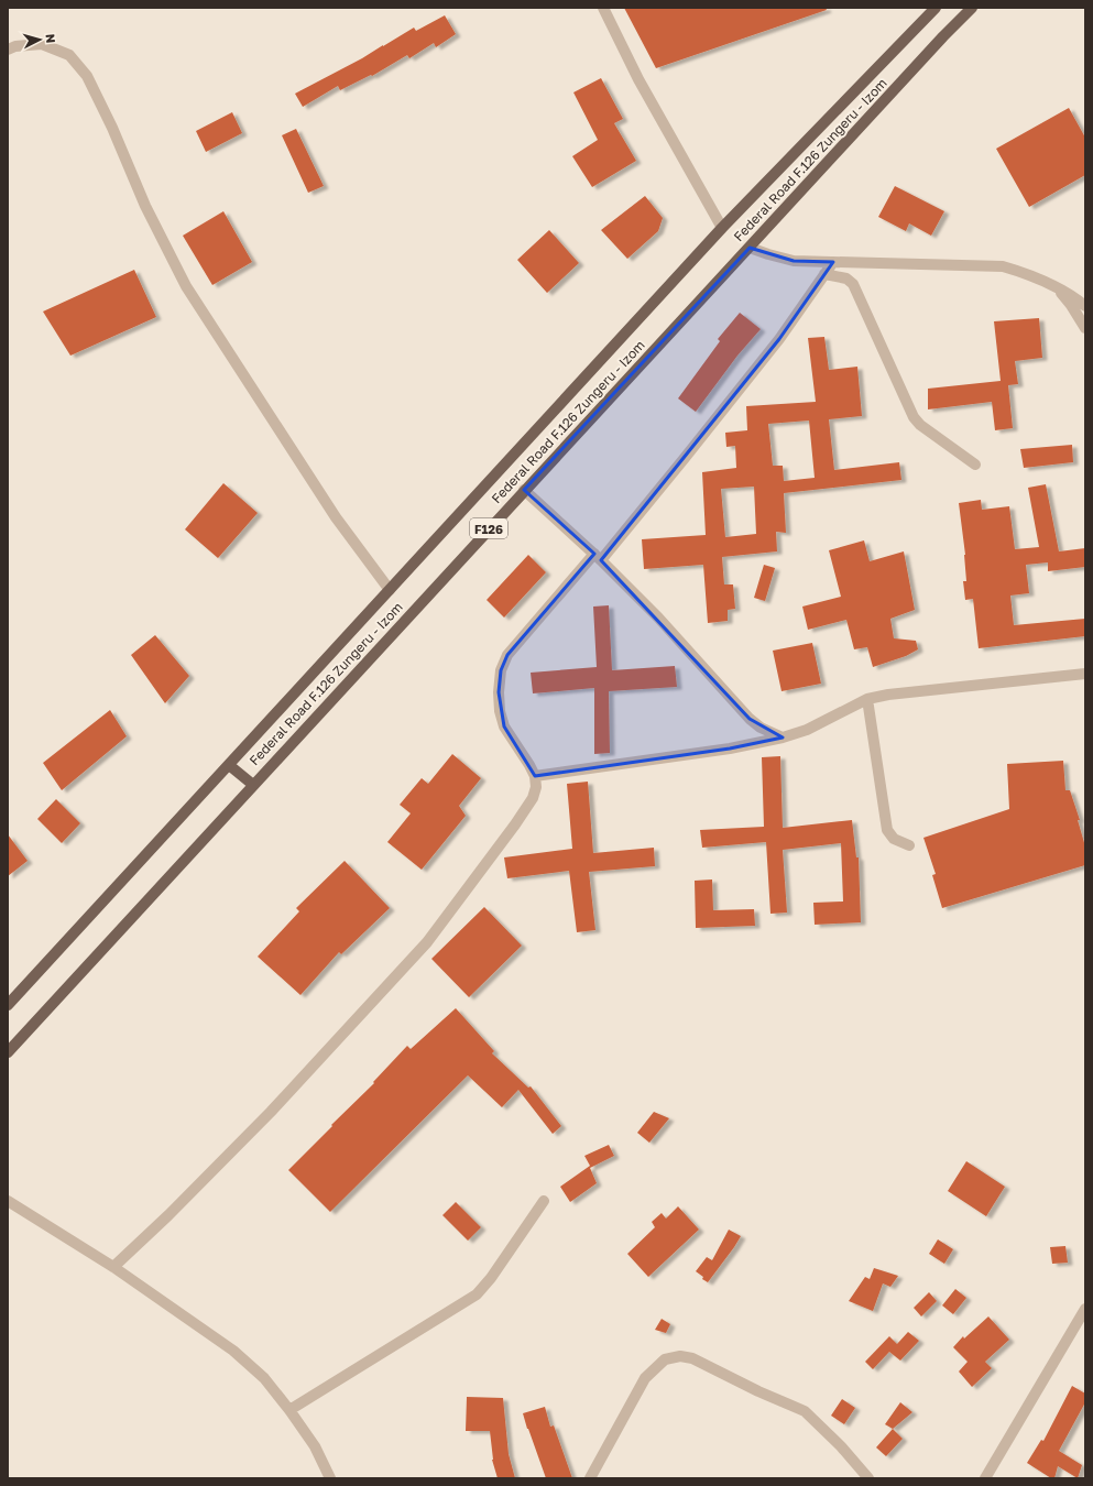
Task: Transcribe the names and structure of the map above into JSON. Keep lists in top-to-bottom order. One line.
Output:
{"streets":{"main road":["Federal Road F.126 Zungeru - Izom","F126"]},"north":"right"}
